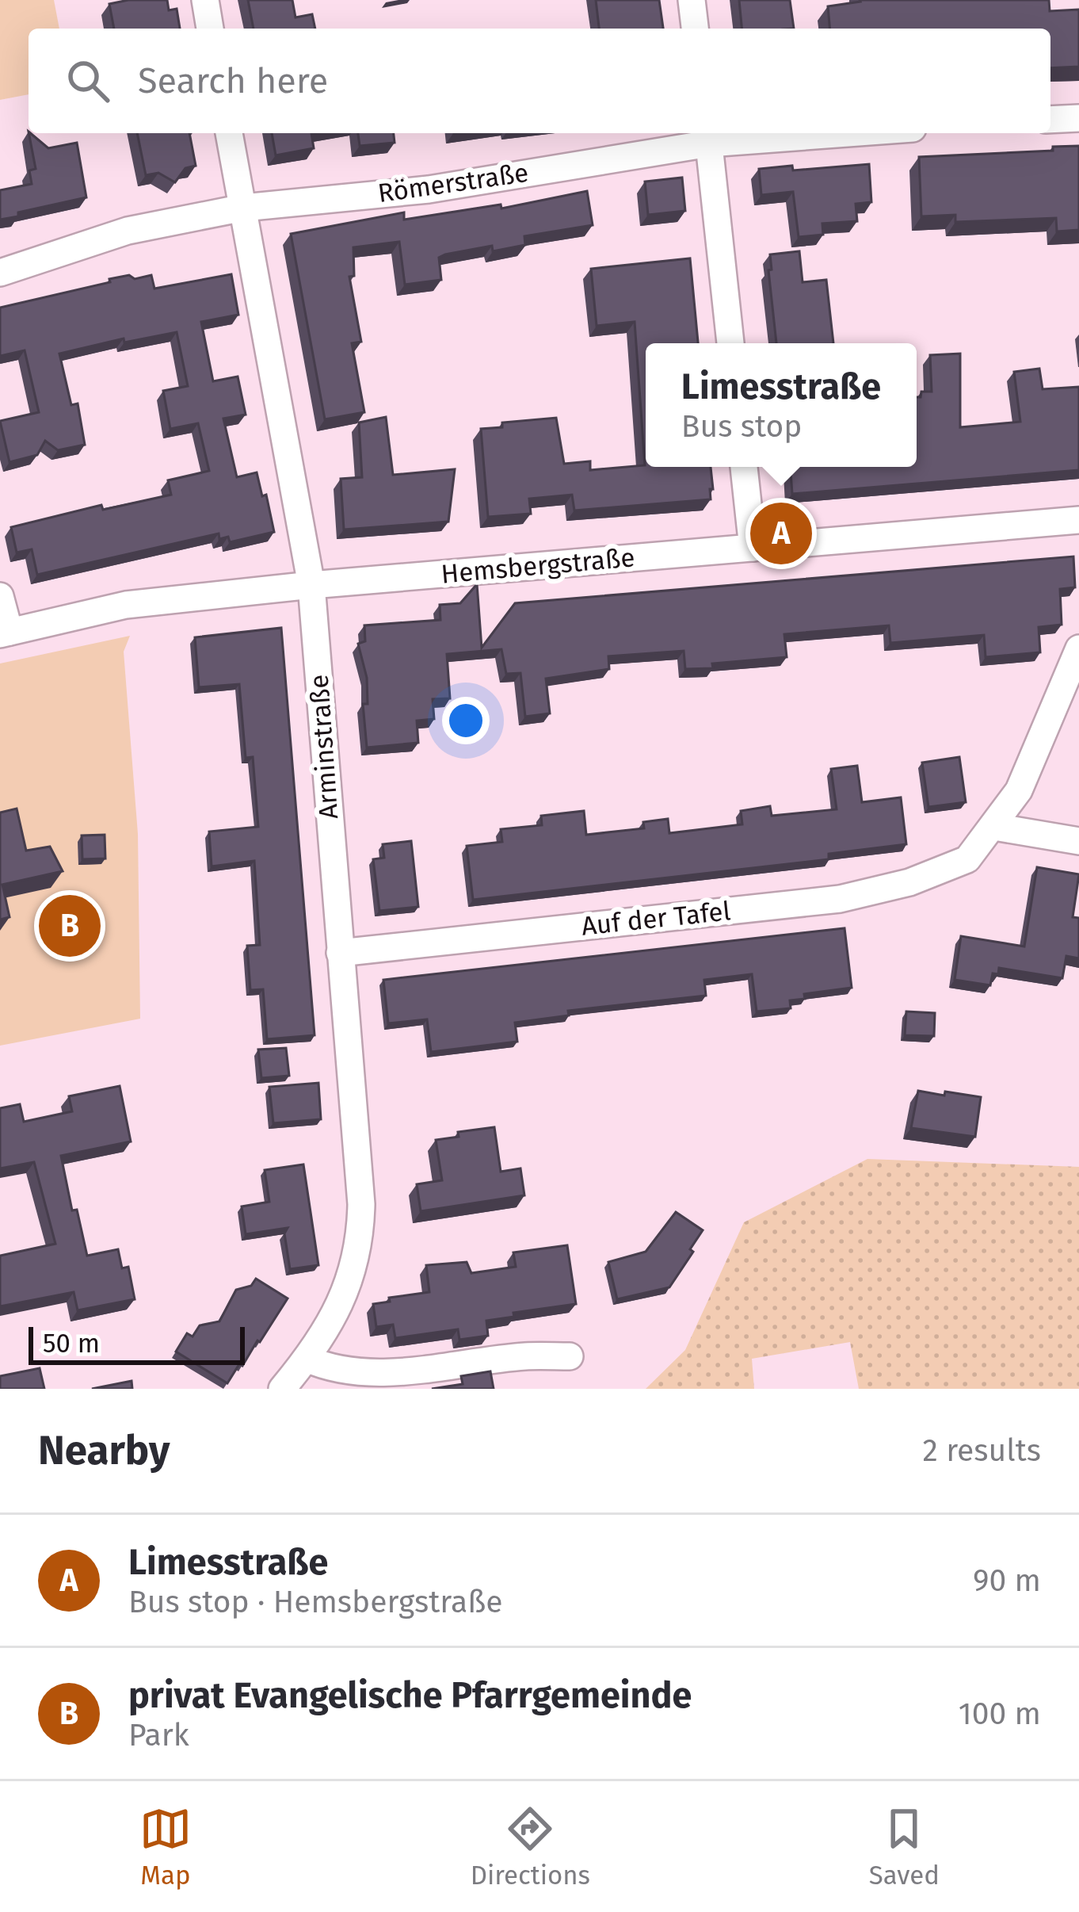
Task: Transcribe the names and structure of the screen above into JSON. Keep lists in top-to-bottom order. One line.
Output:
{"streets":{"street":["Römerstraße","Hemsbergstraße","Arminstraße","Auf der Tafel"]},"crossings":[["Römerstraße","Arminstraße"],["Hemsbergstraße","Arminstraße"],["Arminstraße","Auf der Tafel"]],"scale_bar":"50 m","page":{"search":"Search here","popup":["Limesstraße","Bus stop"],"pins":["A","B"],"scale":"50 m","heading":["Nearby","2 results"],"list":[{"mark":"A","name":"Limesstraße","note":"Bus stop · Hemsbergstraße","value":"90 m"},{"mark":"B","name":"privat Evangelische Pfarrgemeinde","note":"Park","value":"100 m"}],"nav":["Map","Directions","Saved"]}}
